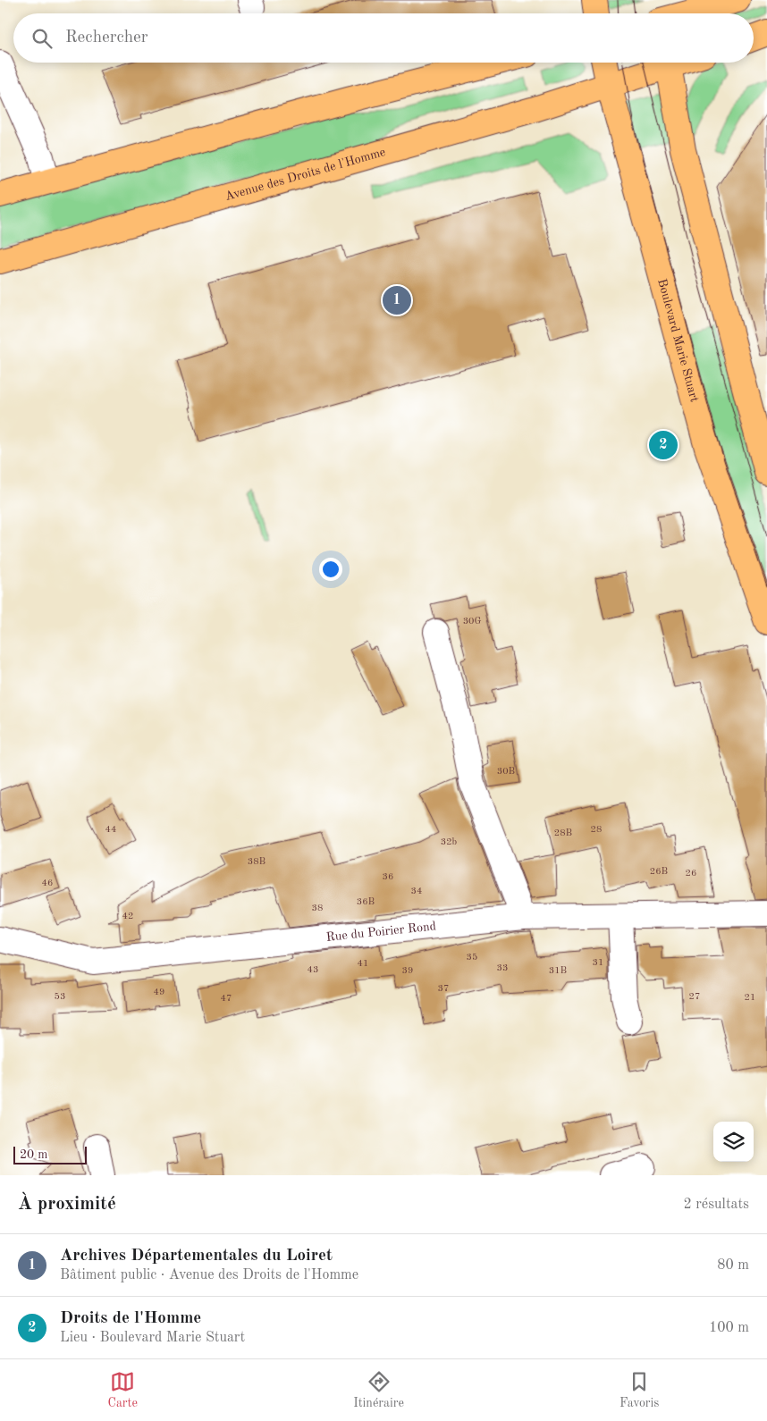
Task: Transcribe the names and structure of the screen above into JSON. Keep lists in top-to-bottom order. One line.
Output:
{"streets":{"main road":["Avenue des Droits de l'Homme","Boulevard Marie Stuart"],"street":["Rue du Poirier Rond"]},"crossings":[["Avenue des Droits de l'Homme","Boulevard Marie Stuart"]],"house_numbers":["30G","30B","44","28","28B","32b","38B","26B","26","36","46","34","36B","38","42","35","31","41","33","43","39","31B","37","49","53","27","21","47"],"scale_bar":"20 m","page":{"search":"Rechercher","pins":["1","2"],"scale":"20 m","heading":["À proximité","2 résultats"],"list":[{"mark":"1","name":"Archives Départementales du Loiret","note":"Bâtiment public · Avenue des Droits de l'Homme","value":"80 m"},{"mark":"2","name":"Droits de l'Homme","note":"Lieu · Boulevard Marie Stuart","value":"100 m"}],"nav":["Carte","Itinéraire","Favoris"]}}
